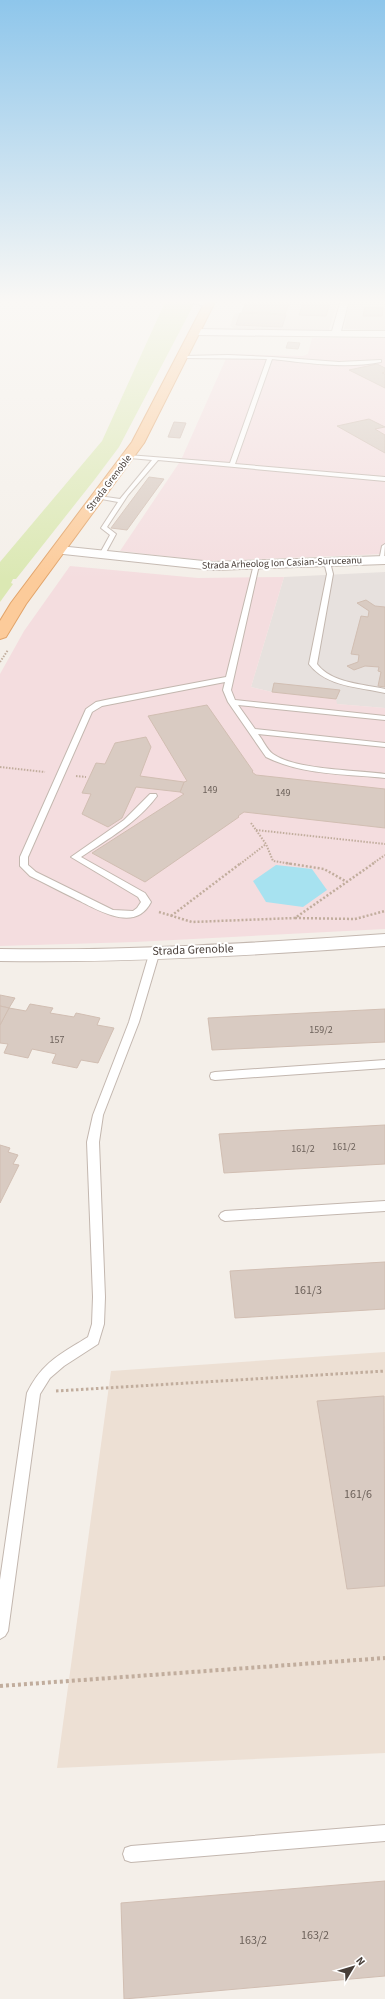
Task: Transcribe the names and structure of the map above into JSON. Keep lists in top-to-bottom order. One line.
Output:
{"streets":{"main road":["Strada Grenoble"],"street":["Strada Arheolog Ion Casian-Suruceanu"]},"crossings":[["Strada Grenoble","Strada Arheolog Ion Casian-Suruceanu"]],"house_numbers":["149","149","159/2","157","161/2","161/2","161/3","161/6","163/2","163/2"],"north":"top right"}
